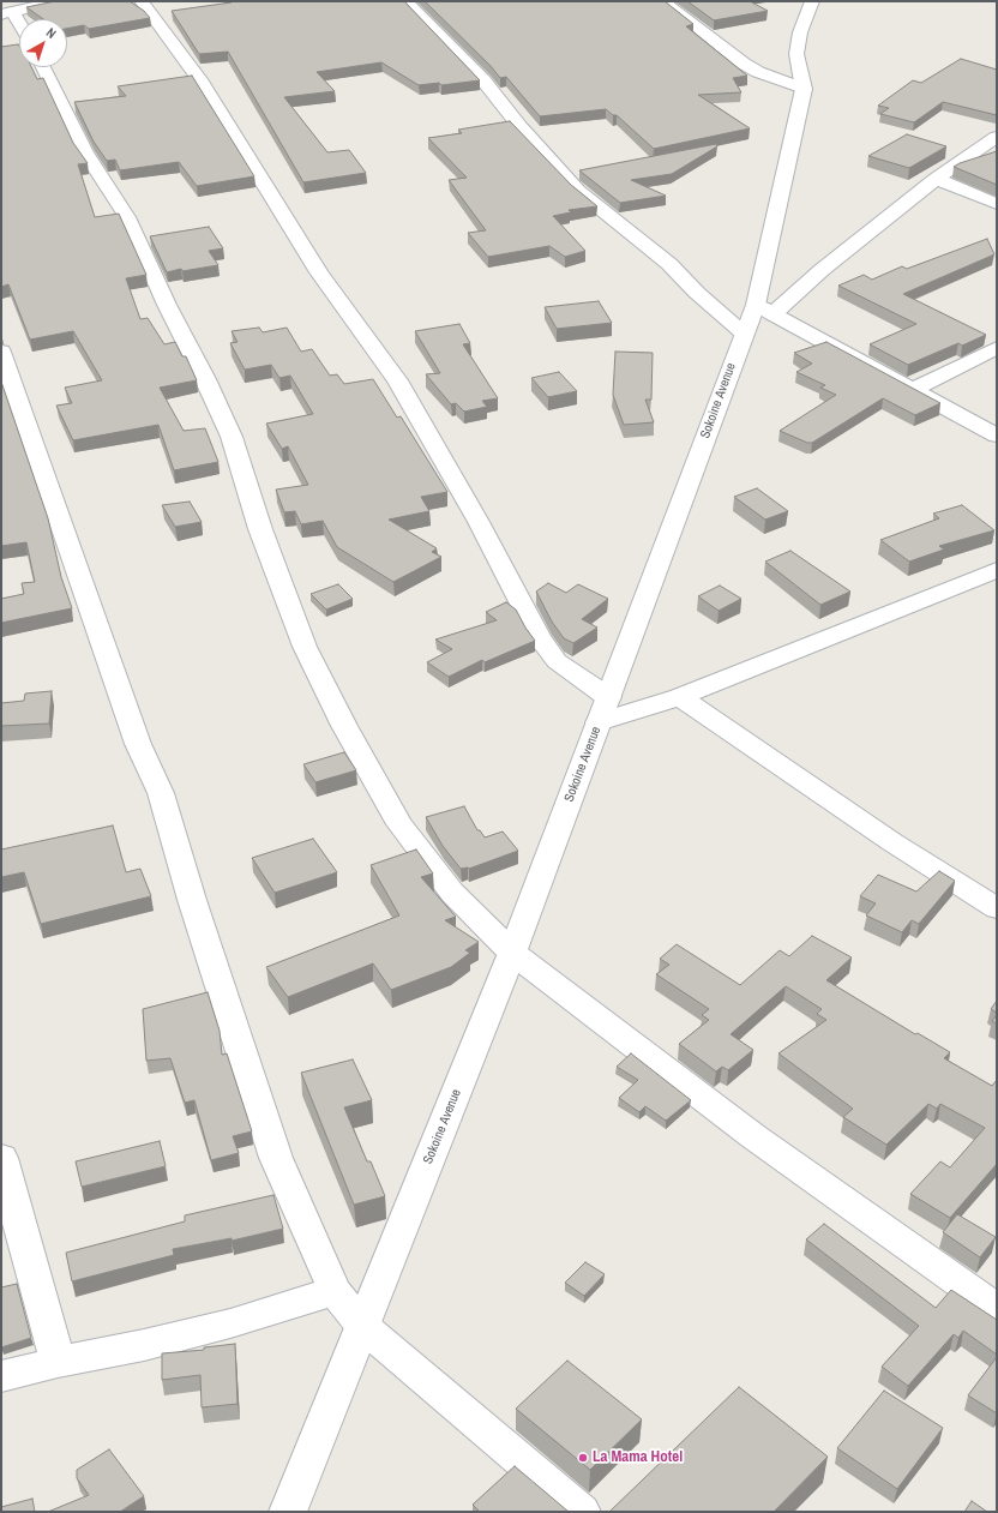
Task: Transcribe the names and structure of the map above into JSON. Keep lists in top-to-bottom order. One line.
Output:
{"streets":{"street":["Sokoine Avenue"]},"places":["La Mama Hotel"],"north":"top right"}
